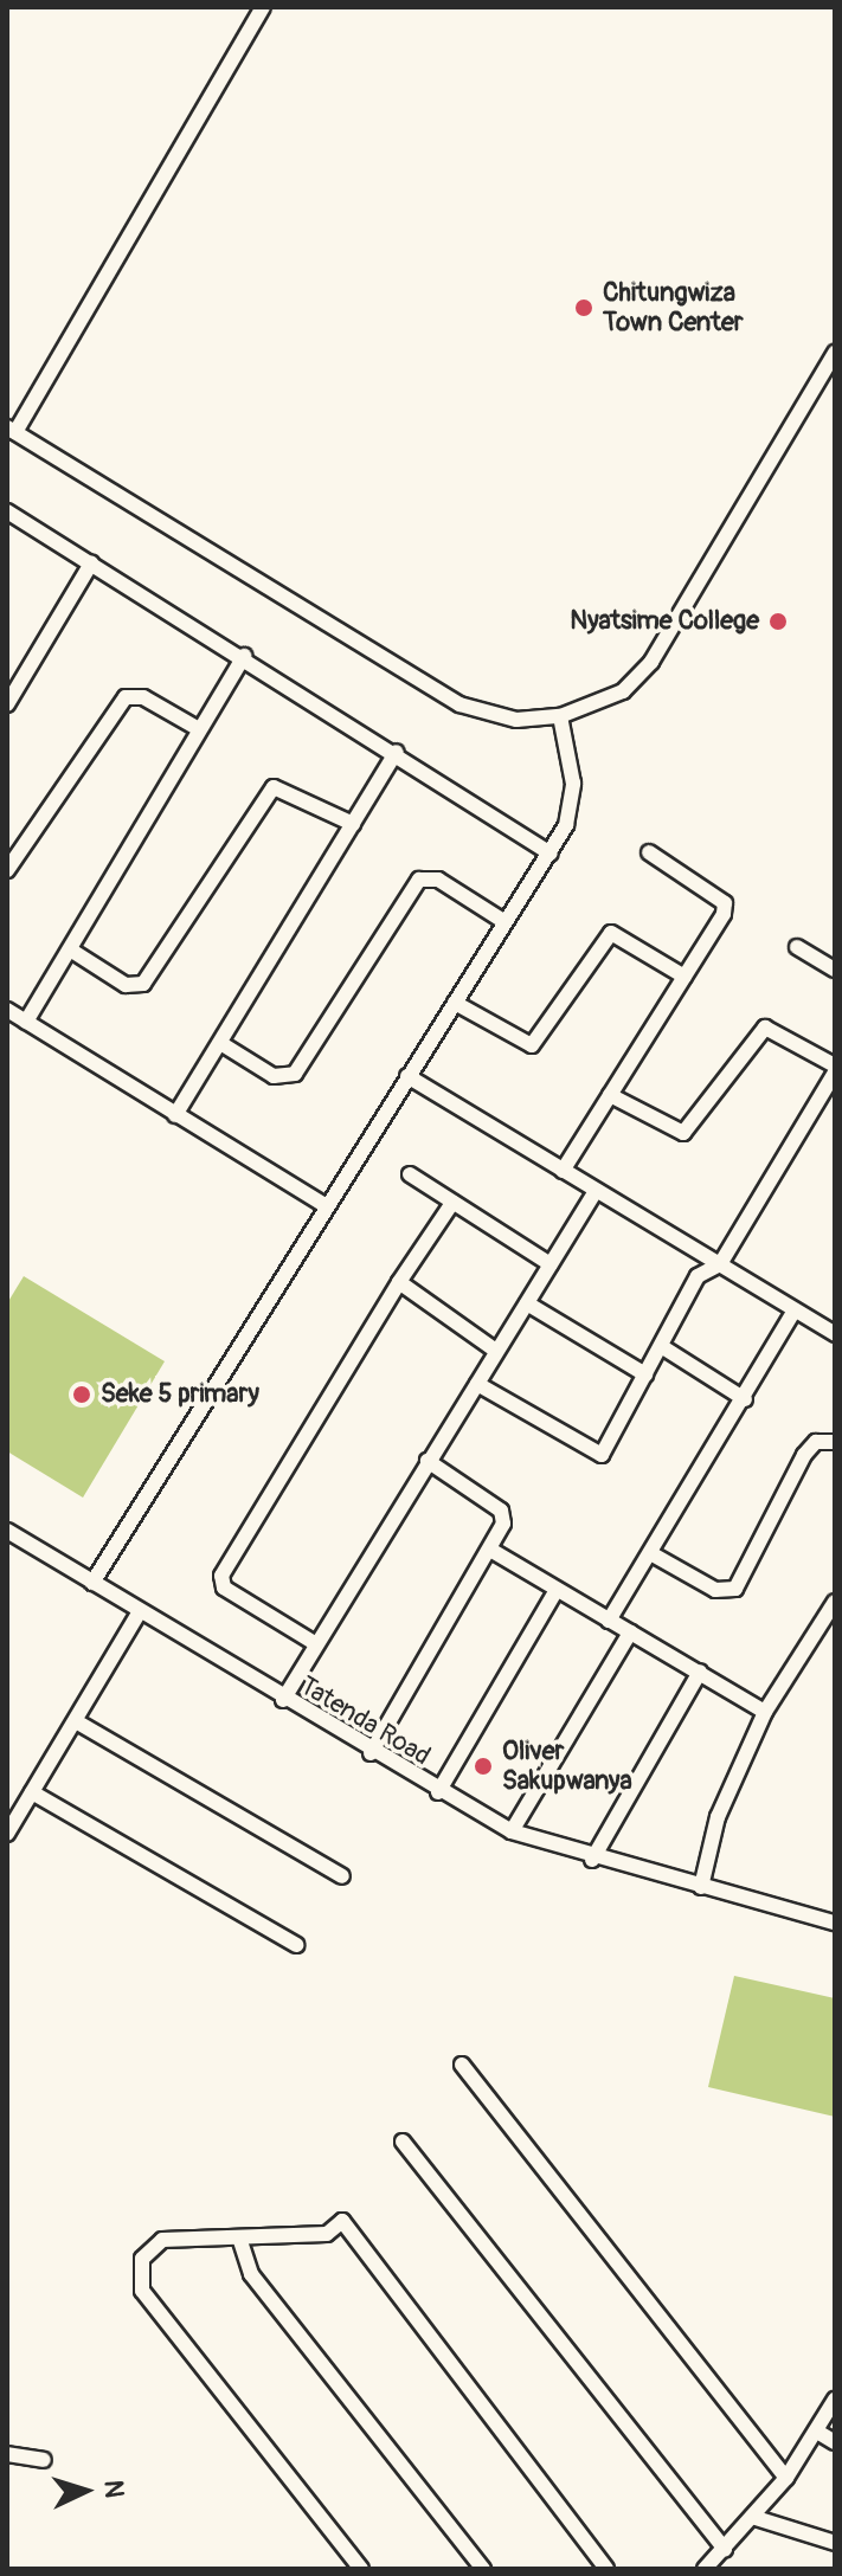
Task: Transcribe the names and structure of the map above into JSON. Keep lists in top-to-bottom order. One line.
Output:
{"streets":{"street":["Tatenda Road"]},"places":["Chitungwiza Town Center","Nyatsime College","Seke 5 primary","Oliver Sakupwanya"],"north":"right"}
